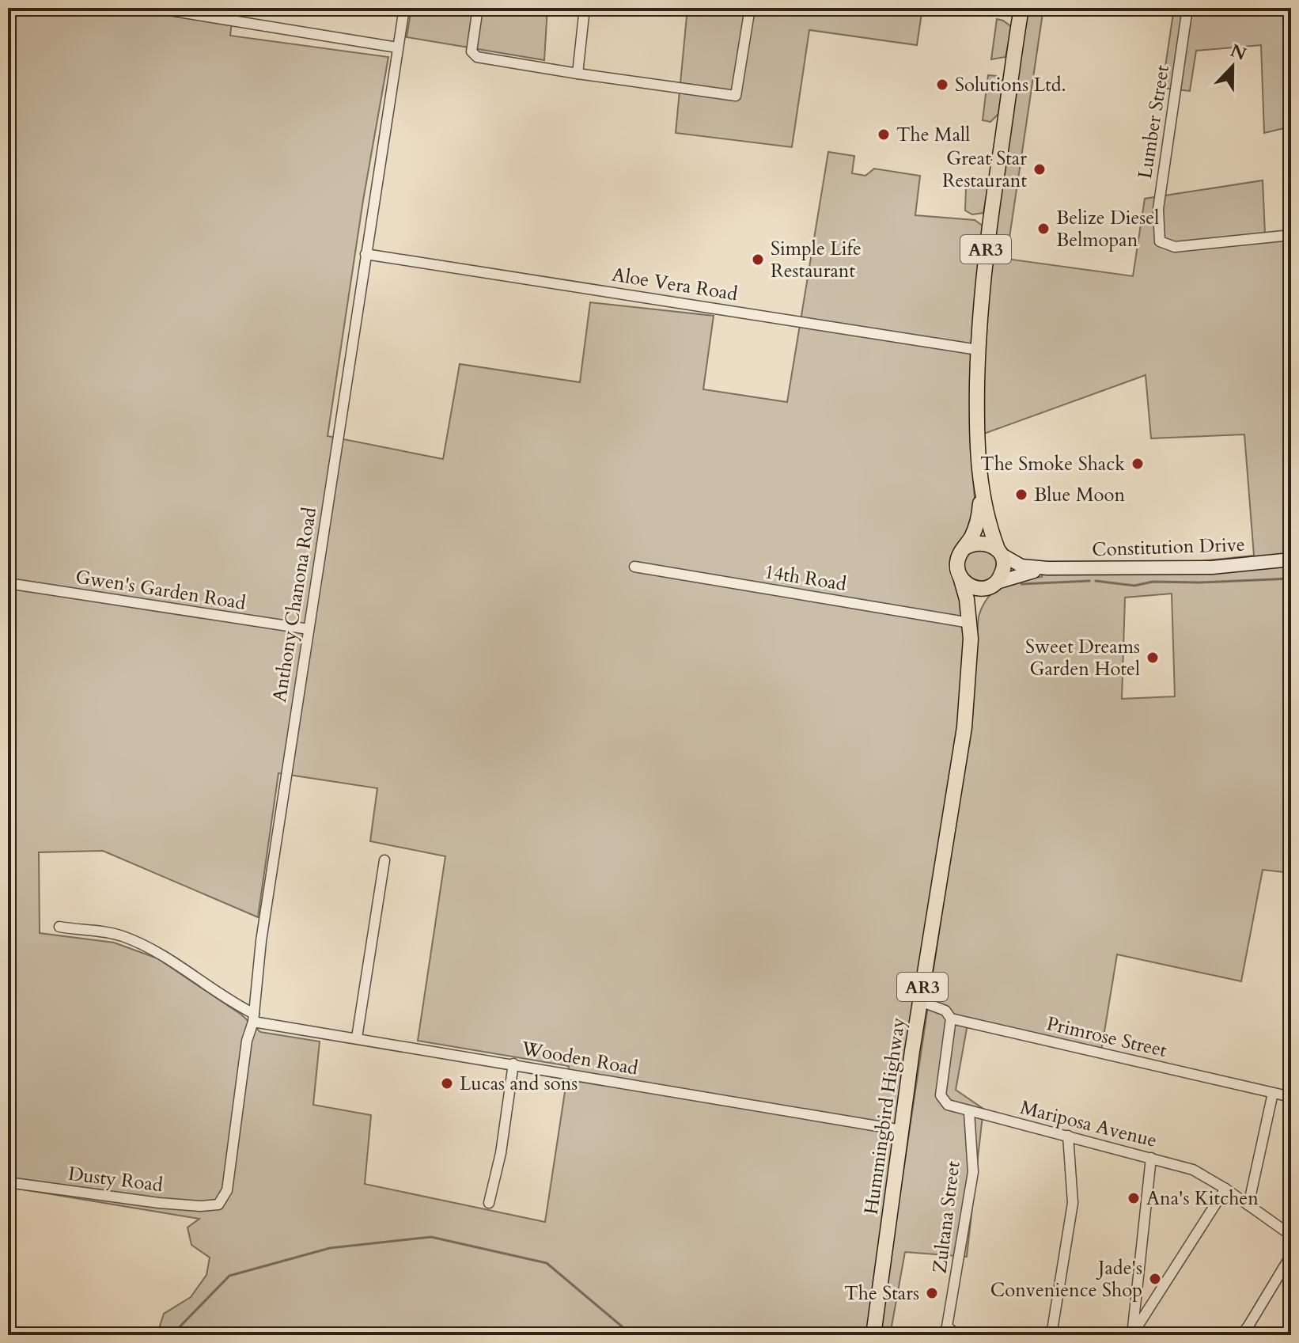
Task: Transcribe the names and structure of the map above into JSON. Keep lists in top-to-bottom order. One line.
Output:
{"streets":{"main road":["AR3","Constitution Drive","Hummingbird Highway"],"street":["Lumber Street","Aloe Vera Road","14th Road","Gwen's Garden Road","Anthony Chanona Road","Primrose Street","Wooden Road","Mariposa Avenue","Dusty Road","Zultana Street"]},"crossings":[["AR3","Aloe Vera Road"],["AR3","Constitution Drive"],["AR3","Hummingbird Highway"],["Aloe Vera Road","Anthony Chanona Road"],["Constitution Drive","Hummingbird Highway"],["14th Road","Hummingbird Highway"],["Gwen's Garden Road","Anthony Chanona Road"],["Anthony Chanona Road","Wooden Road"],["Anthony Chanona Road","Dusty Road"],["Primrose Street","Hummingbird Highway"],["Primrose Street","Mariposa Avenue"],["Wooden Road","Hummingbird Highway"],["Mariposa Avenue","Zultana Street"]],"places":["Solutions Ltd.","The Mall","Great Star Restaurant","Belize Diesel Belmopan","Simple Life Restaurant","The Smoke Shack","Blue Moon","Sweet Dreams Garden Hotel","Lucas and sons","Ana's Kitchen","Jade's Convenience Shop","The Stars"],"north":"top"}
